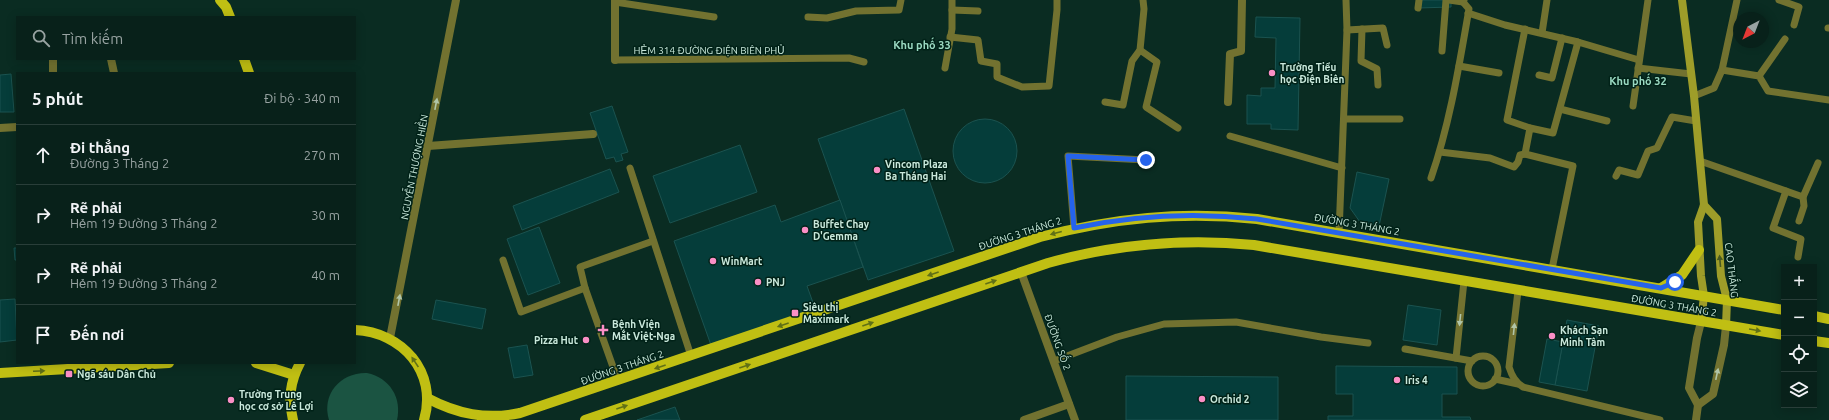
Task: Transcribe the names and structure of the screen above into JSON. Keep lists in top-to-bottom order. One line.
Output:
{"streets":{"main road":["ĐƯỜNG 3 THÁNG 2","CAO THẮNG"],"street":["HẺM 314 ĐƯỜNG ĐIỆN BIÊN PHỦ","NGUYỄN THƯỢNG HIỀN","ĐƯỜNG SỐ 2"]},"crossings":[["ĐƯỜNG 3 THÁNG 2","CAO THẮNG"],["ĐƯỜNG 3 THÁNG 2","ĐƯỜNG SỐ 2"]],"one_way":["NGUYỄN THƯỢNG HIỀN"],"districts":["Khu phố 33","Khu phố 32"],"places":{"other":["Trường Tiểu học Điện Biên","Vincom Plaza Ba Tháng Hai","Buffet Chay D'Gemma","WinMart","PNJ","Khách Sạn Minh Tâm","Pizza Hut","Iris 4","Orchid 2","Trường Trung học cơ sở Lê Lợi"],"transit":["Siêu thị Maximark","Ngã sáu Dân Chủ"],"health":["Bệnh Viện Mắt Việt-Nga"]},"north":"bottom left","page":{"search":"Tìm kiếm","heading":["5 phút","Đi bộ · 340 m"],"list":[["Đi thẳng","Đường 3 Tháng 2","270 m"],["Rẽ phải","Hẻm 19 Đường 3 Tháng 2","30 m"],["Rẽ phải","Hẻm 19 Đường 3 Tháng 2","40 m"],"Đến nơi"],"map_buttons":["+","−"]}}
